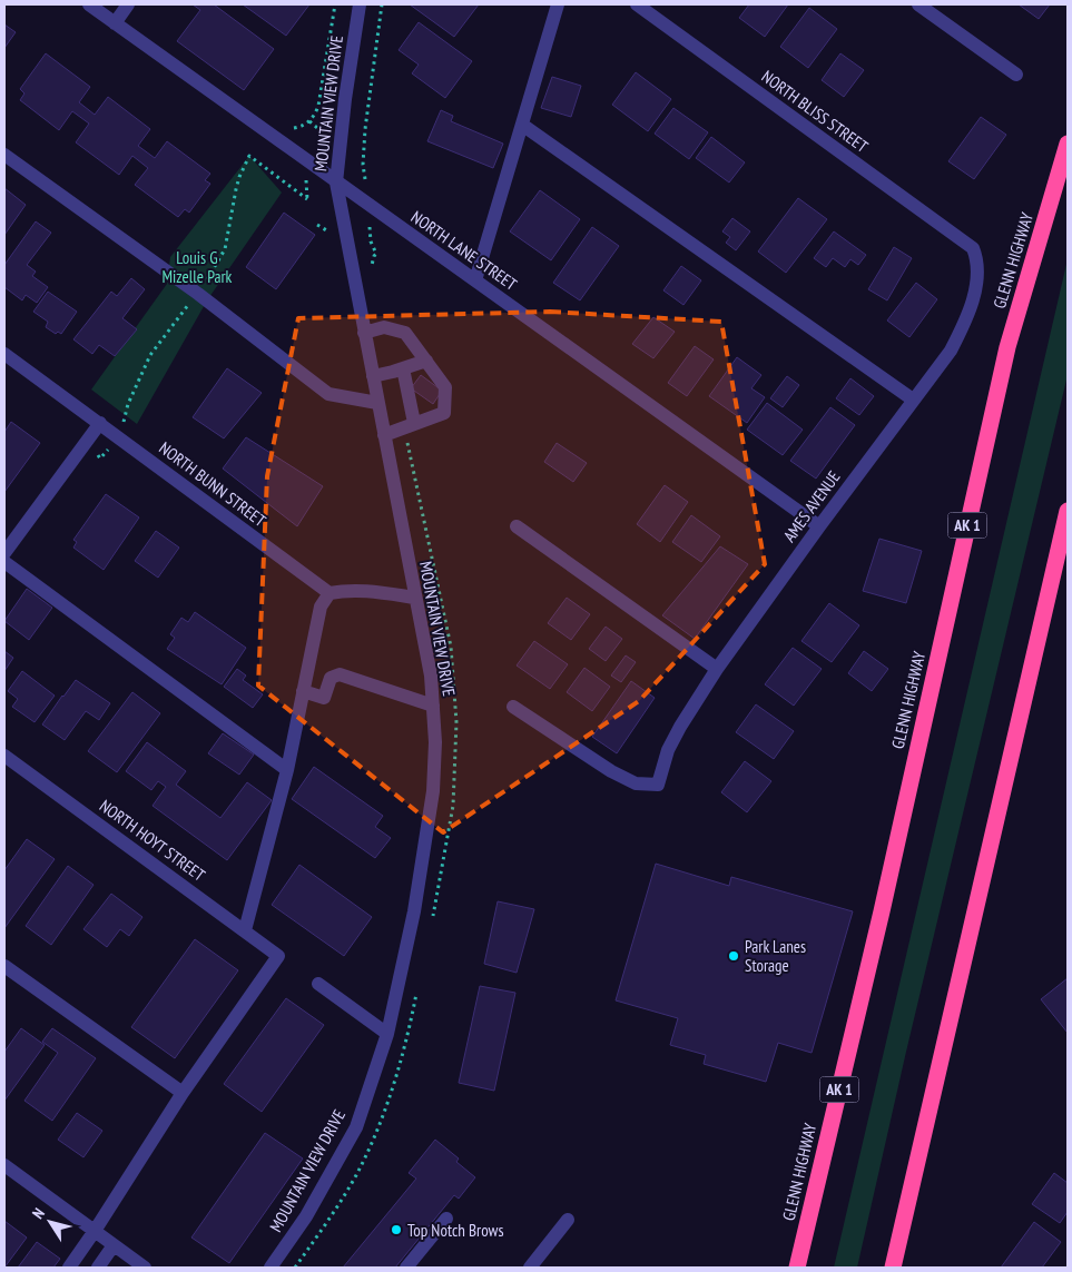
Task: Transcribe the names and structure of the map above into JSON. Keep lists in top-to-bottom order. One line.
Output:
{"streets":{"highway":["GLENN HIGHWAY","AK 1"],"street":["MOUNTAIN VIEW DRIVE","NORTH BLISS STREET","NORTH LANE STREET","NORTH BUNN STREET","AMES AVENUE","NORTH HOYT STREET"]},"crossings":[["MOUNTAIN VIEW DRIVE","NORTH LANE STREET"],["NORTH BLISS STREET","AMES AVENUE"],["NORTH LANE STREET","AMES AVENUE"]],"parks":["Louis G Mizelle Park"],"places":["Park Lanes Storage","Top Notch Brows"],"north":"top left"}
